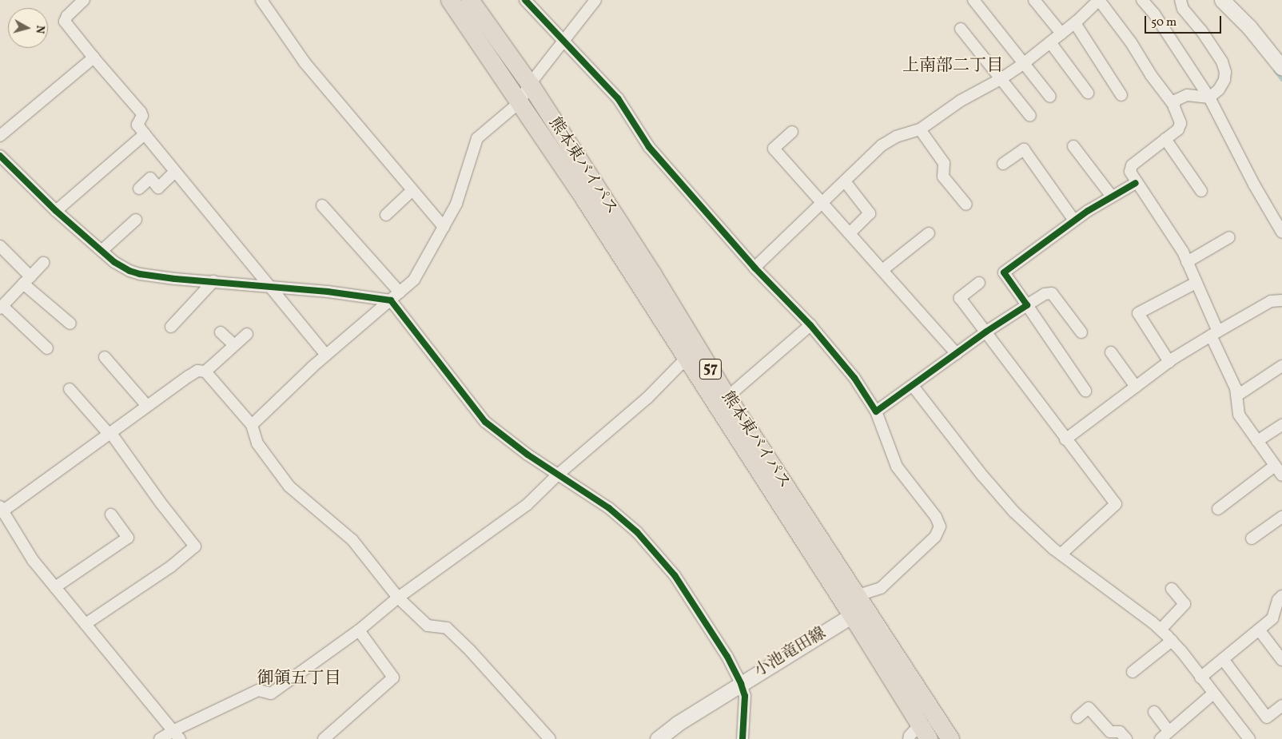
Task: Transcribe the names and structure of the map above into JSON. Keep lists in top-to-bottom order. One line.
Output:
{"streets":{"highway":["熊本東バイパス","57"],"main road":["小池竜田線"]},"crossings":[["熊本東バイパス","小池竜田線"]],"districts":["上南部二丁目","御領五丁目"],"scale_bar":"50 m","north":"right"}
